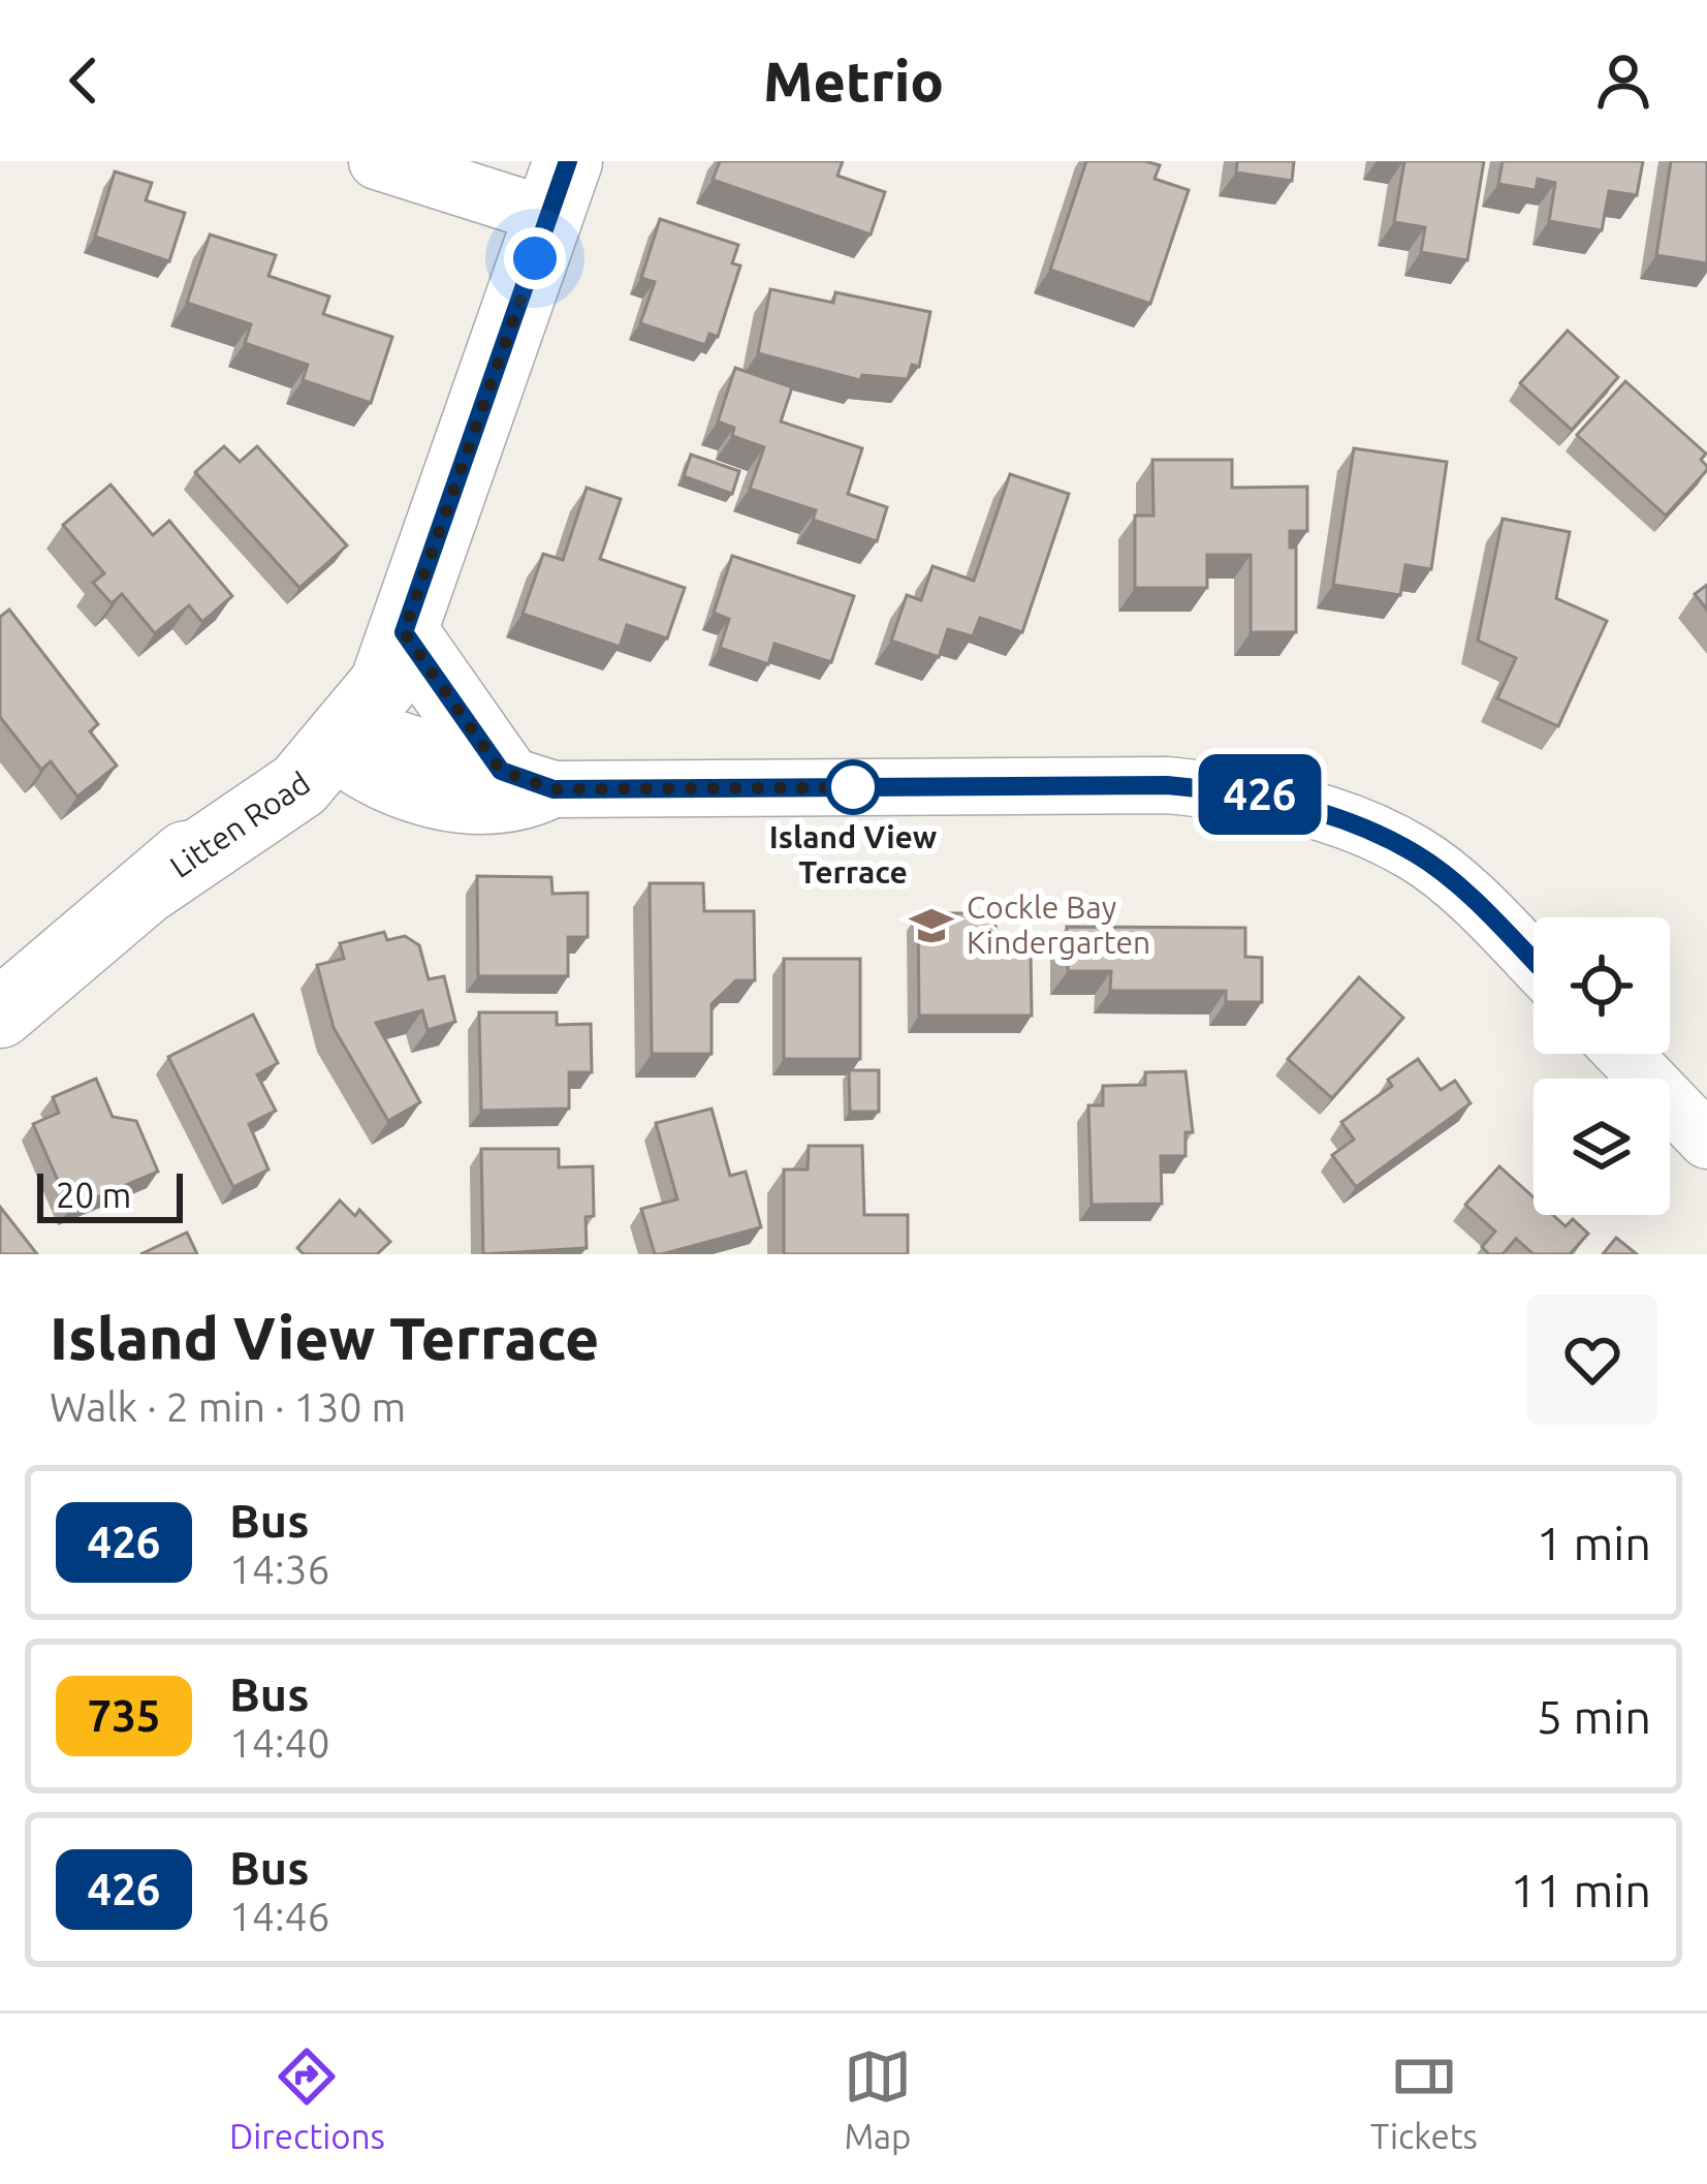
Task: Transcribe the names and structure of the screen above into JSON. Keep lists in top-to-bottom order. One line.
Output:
{"streets":{"street":["Litten Road"]},"places":{"other":["Island View Terrace"],"school or university":["Cockle Bay Kindergarten"]},"lines":["bus line 426"],"scale_bar":"20 m","page":{"header":"Metrio","on_map":"426","scale":"20 m","heading":["Island View Terrace","Walk · 2 min · 130 m"],"list":[{"mark":"426","name":"Bus","note":"14:36","value":"1 min"},{"mark":"735","name":"Bus","note":"14:40","value":"5 min"},{"mark":"426","name":"Bus","note":"14:46","value":"11 min"}],"tabs":["Directions","Map","Tickets"]}}
